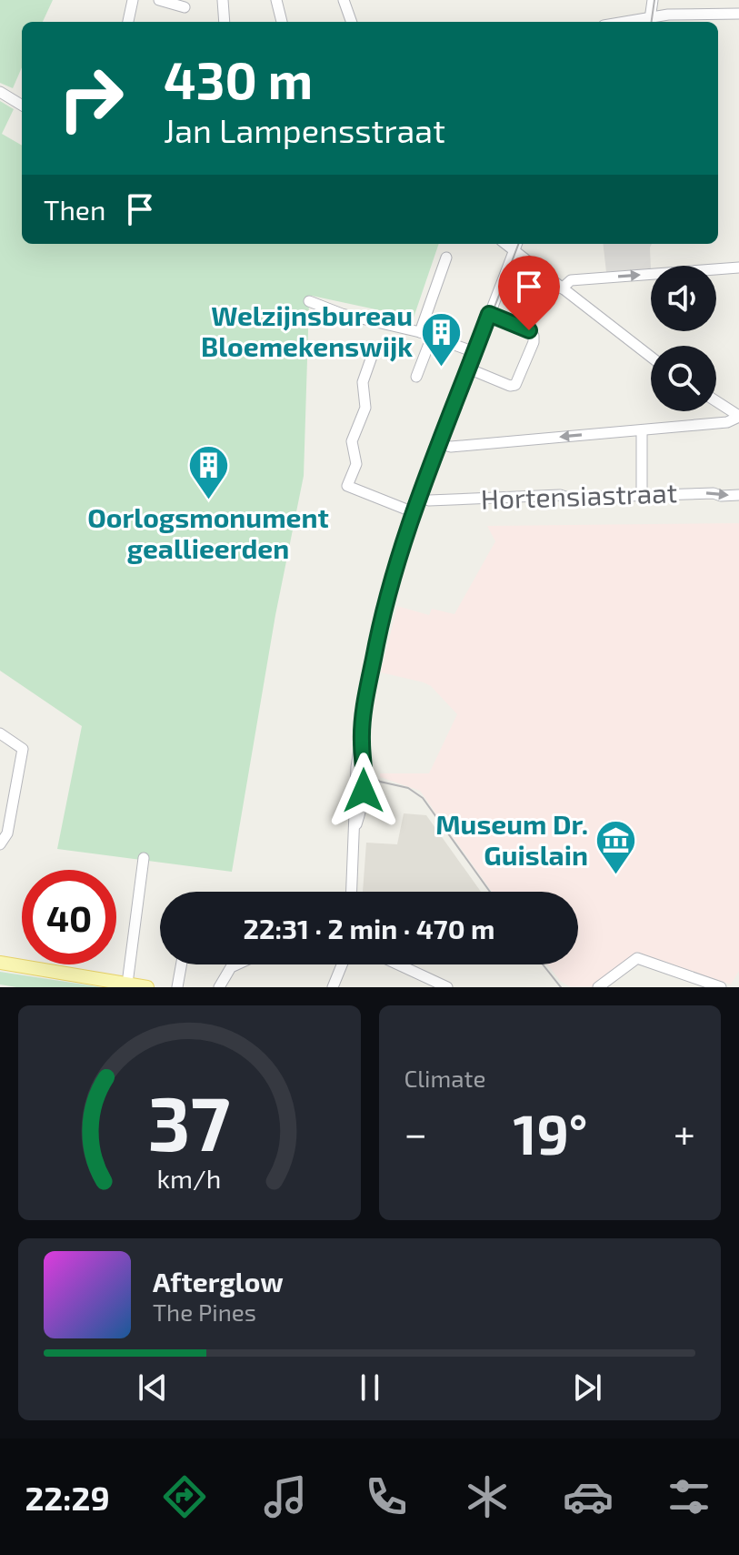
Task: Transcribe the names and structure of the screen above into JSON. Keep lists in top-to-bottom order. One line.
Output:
{"streets":{"street":["Hortensiastraat"]},"places":{"building":["Welzijnsbureau Bloemekenswijk","Oorlogsmonument geallieerden"],"museum":["Museum Dr. Guislain"]},"page":{"turn":["430 m","Jan Lampensstraat"],"then":"Then","limit":"40","trip":"22:31 · 2 min · 470 m","tile":"Climate","heat":["−","19°","+"],"song":["Afterglow","The Pines"],"tabs":"22:29","gauge":["37","km/h"]}}
